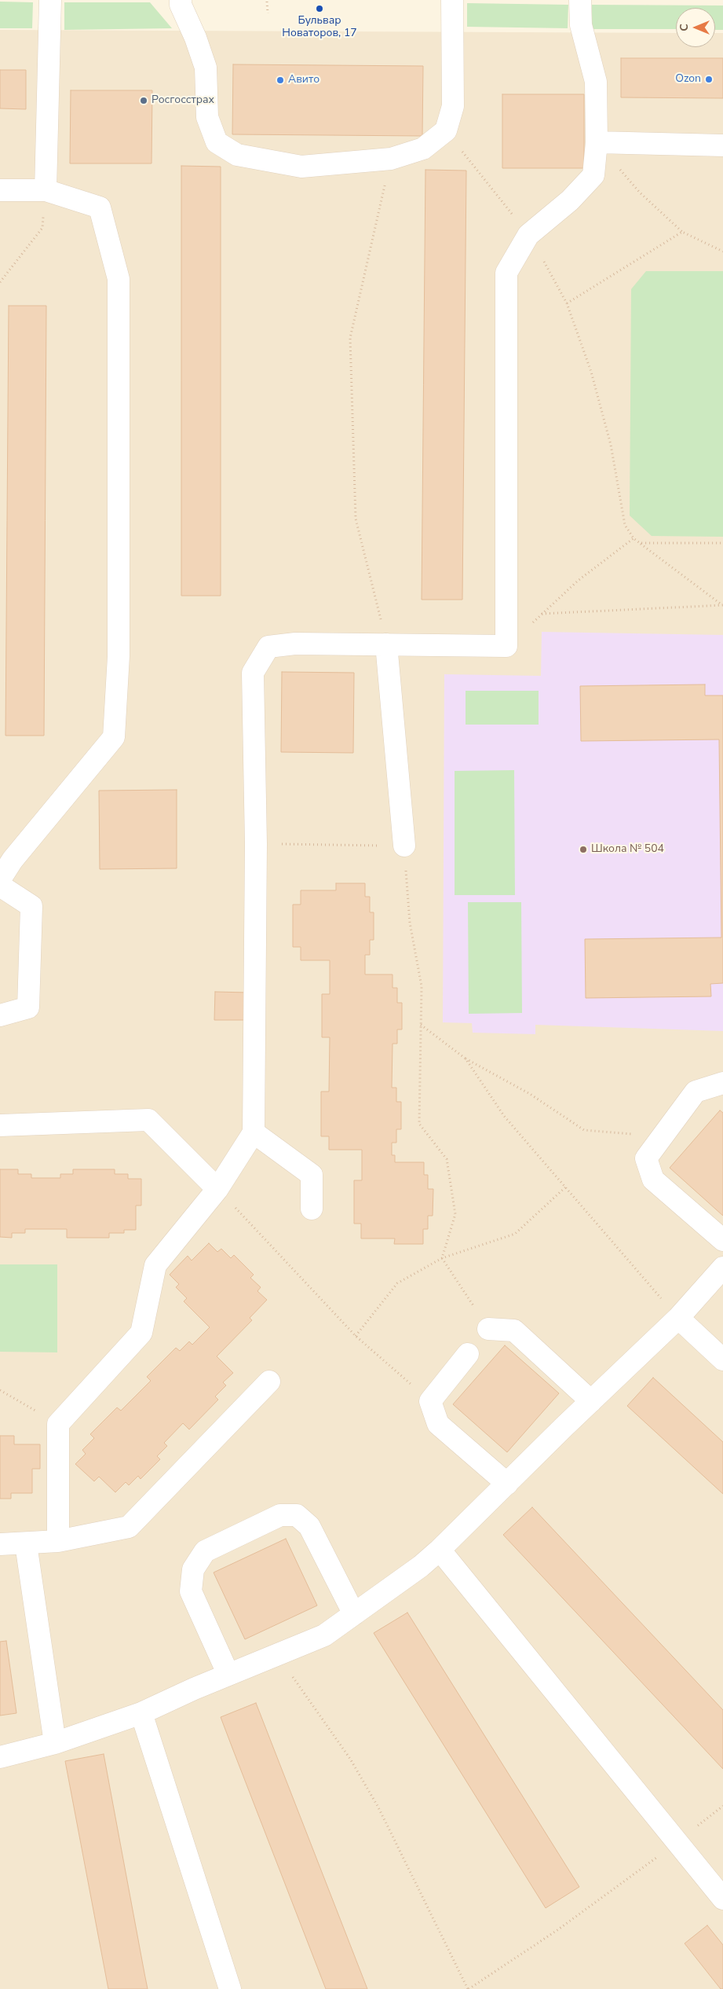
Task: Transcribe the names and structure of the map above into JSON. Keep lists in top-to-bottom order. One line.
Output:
{"places":["Бульвар Новаторов, 17","Ozon","Авито","Росгосстрах","Школа № 504"],"north":"left"}
